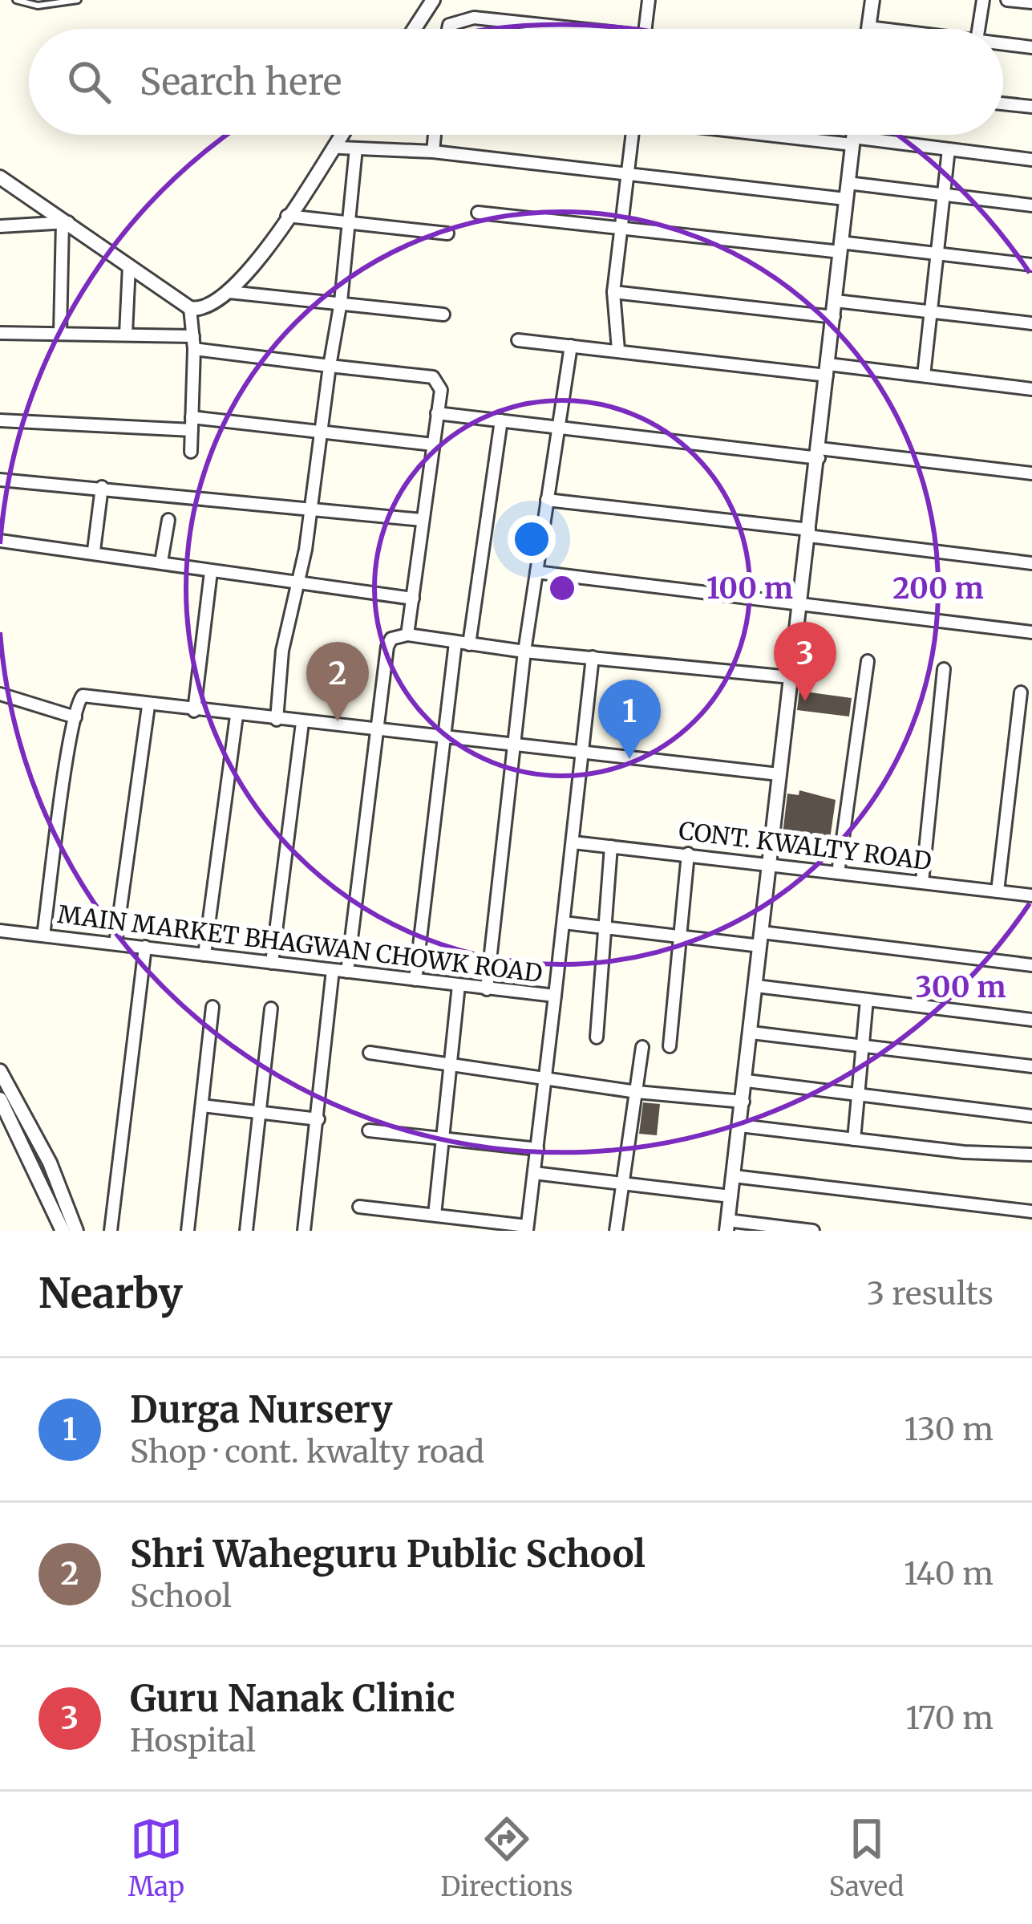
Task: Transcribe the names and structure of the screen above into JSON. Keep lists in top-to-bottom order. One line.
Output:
{"streets":{"street":["CONT. KWALTY ROAD","MAIN MARKET BHAGWAN CHOWK ROAD"]},"crossings":[["CONT. KWALTY ROAD","MAIN MARKET BHAGWAN CHOWK ROAD"]],"page":{"search":"Search here","pins":["3","2","1"],"heading":["Nearby","3 results"],"list":[{"mark":"1","name":"Durga Nursery","note":"Shop · cont. kwalty road","value":"130 m"},{"mark":"2","name":"Shri Waheguru Public School","note":"School","value":"140 m"},{"mark":"3","name":"Guru Nanak Clinic","note":"Hospital","value":"170 m"}],"nav":["Map","Directions","Saved"]},"rings":["100 m","200 m","300 m"]}
